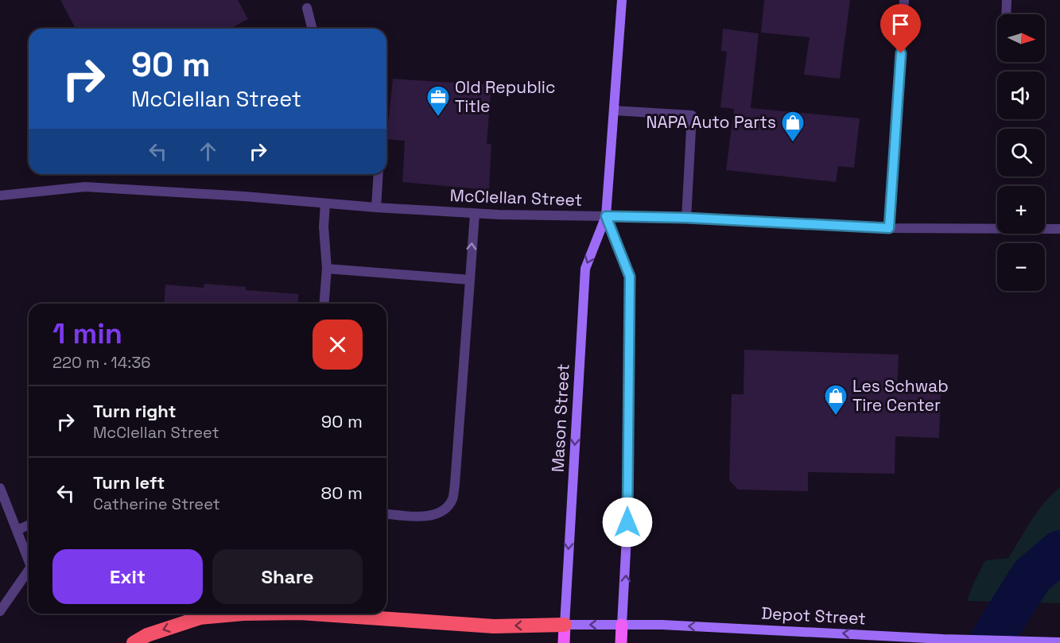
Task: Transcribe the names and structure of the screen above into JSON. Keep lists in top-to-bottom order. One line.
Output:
{"streets":{"main road":["Mason Street","Depot Street"],"street":["McClellan Street"]},"crossings":[["McClellan Street","Mason Street"],["Mason Street","Depot Street"]],"one_way":["Depot Street"],"places":{"office":["Old Republic Title"],"shop":["NAPA Auto Parts","Les Schwab Tire Center"]},"north":"right","page":{"map_buttons":["+","−"],"turn":["90 m","McClellan Street"],"heading":["1 min","220 m · 14:36"],"list":[{"name":"Turn right","note":"McClellan Street","value":"90 m"},{"name":"Turn left","note":"Catherine Street","value":"80 m"}],"buttons":["Exit","Share"]}}
